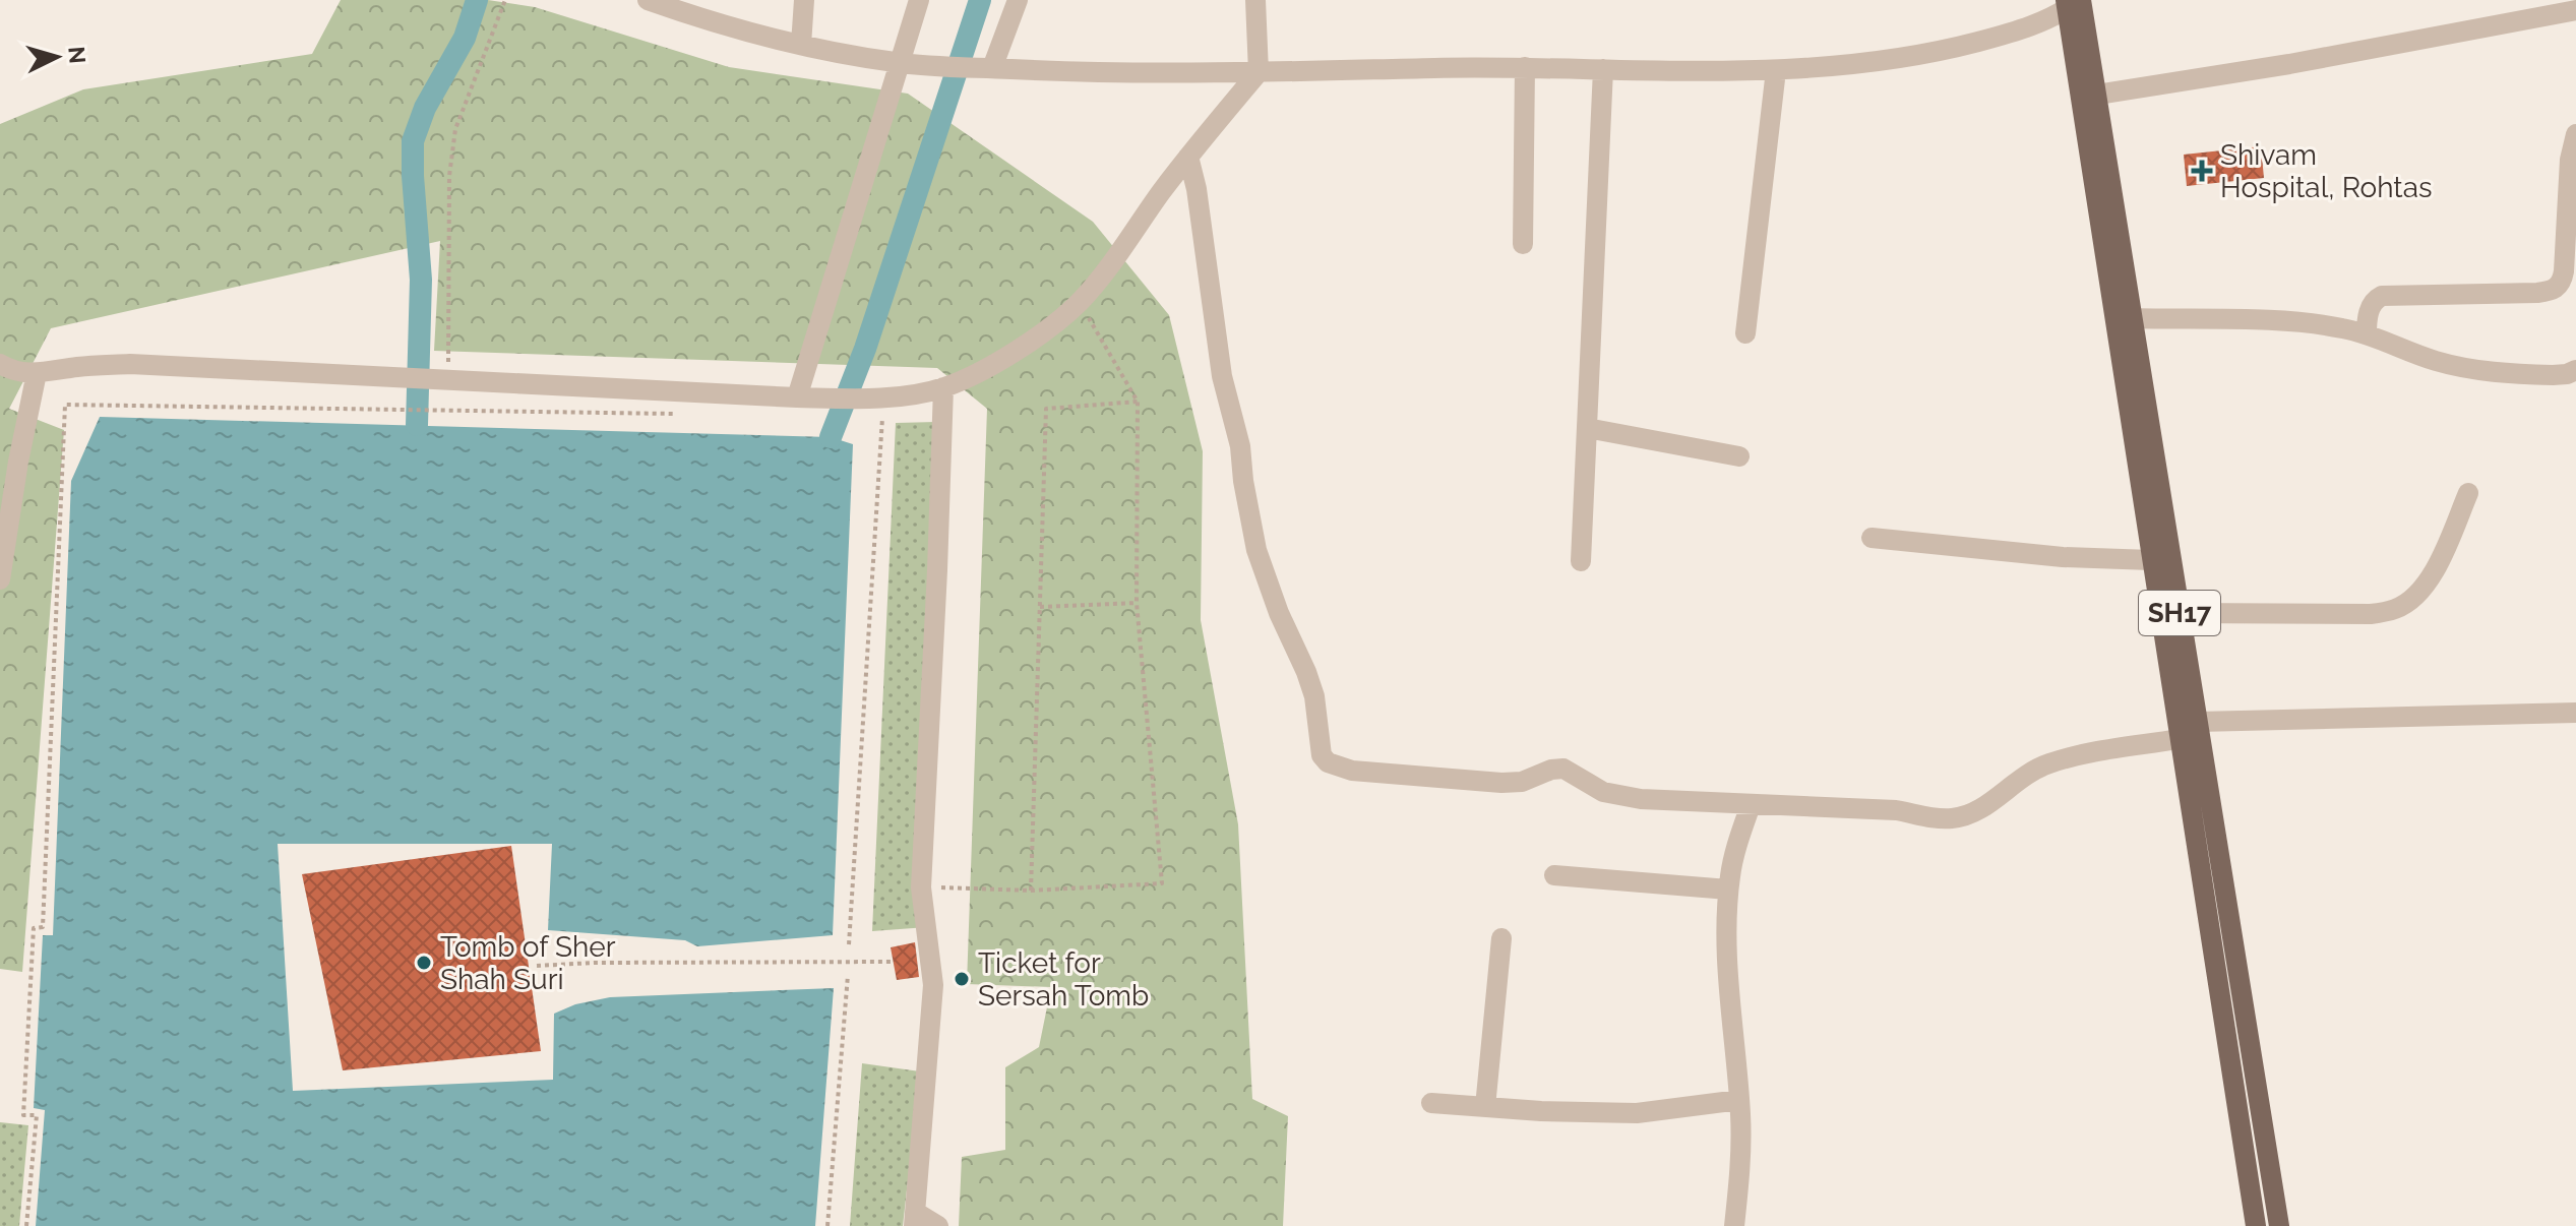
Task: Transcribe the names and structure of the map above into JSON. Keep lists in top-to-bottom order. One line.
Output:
{"streets":{"main road":["SH17"]},"places":{"health":["Shivam Hospital, Rohtas"],"other":["Tomb of Sher Shah Suri","Ticket for Sersah Tomb"]},"north":"right"}
